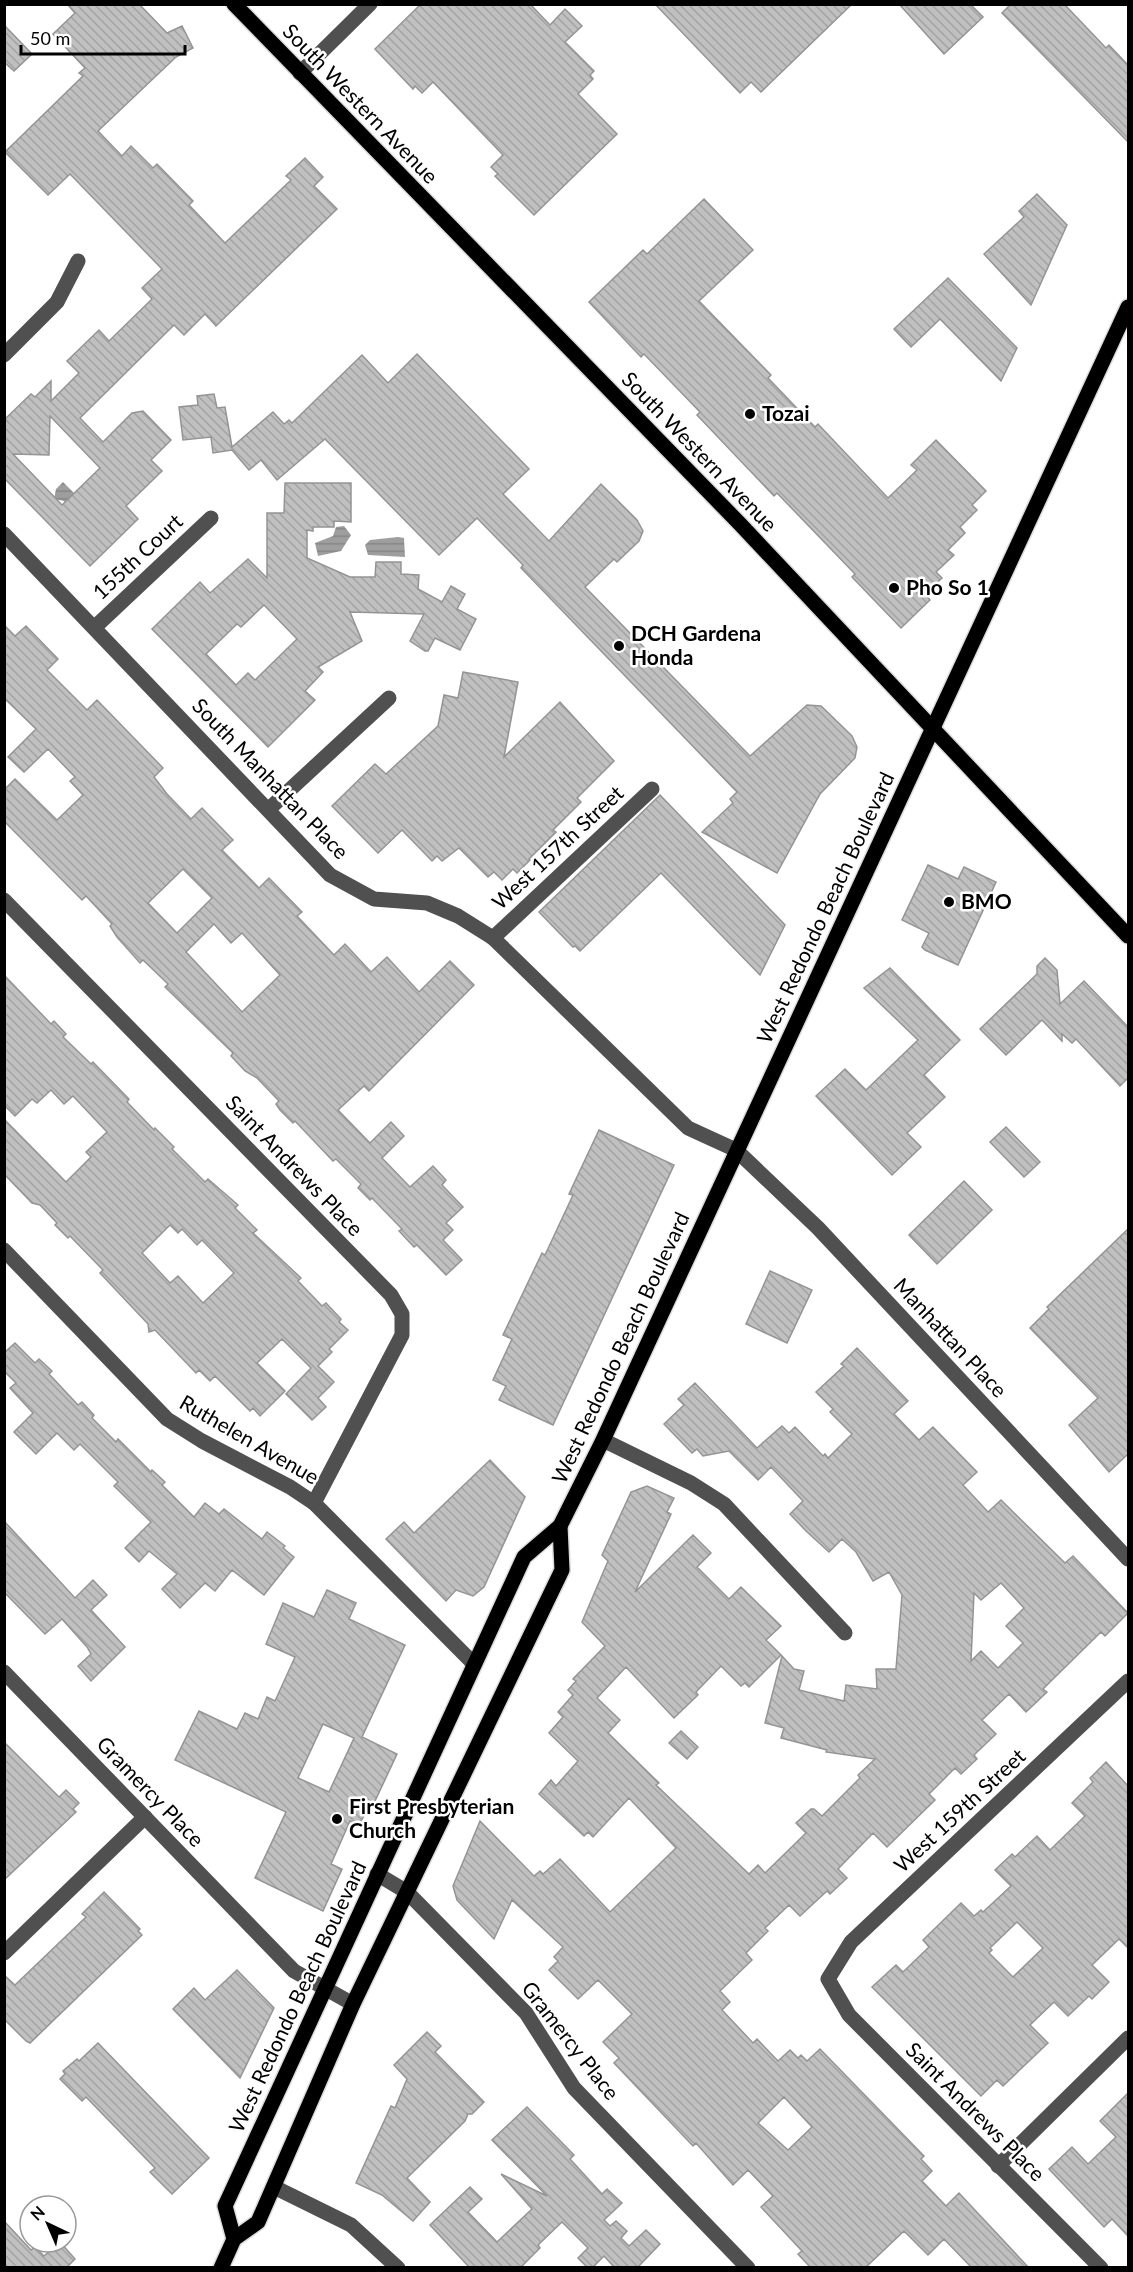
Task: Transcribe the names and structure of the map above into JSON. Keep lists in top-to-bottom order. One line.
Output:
{"streets":{"main road":["South Western Avenue","West Redondo Beach Boulevard"],"street":["155th Court","South Manhattan Place","West 157th Street","Saint Andrews Place","Manhattan Place","Ruthelen Avenue","Gramercy Place","West 159th Street"]},"crossings":[["South Western Avenue","West Redondo Beach Boulevard"],["155th Court","South Manhattan Place"],["South Manhattan Place","West 157th Street"],["South Manhattan Place","West Redondo Beach Boulevard"],["South Manhattan Place","Manhattan Place"],["West Redondo Beach Boulevard","Manhattan Place"],["West Redondo Beach Boulevard","Ruthelen Avenue"],["West Redondo Beach Boulevard","Gramercy Place"],["Saint Andrews Place","Ruthelen Avenue"],["Saint Andrews Place","West 159th Street"]],"places":["Tozai","Pho So 1","DCH Gardena Honda","BMO","First Presbyterian Church"],"scale_bar":"50 m","north":"top left"}
